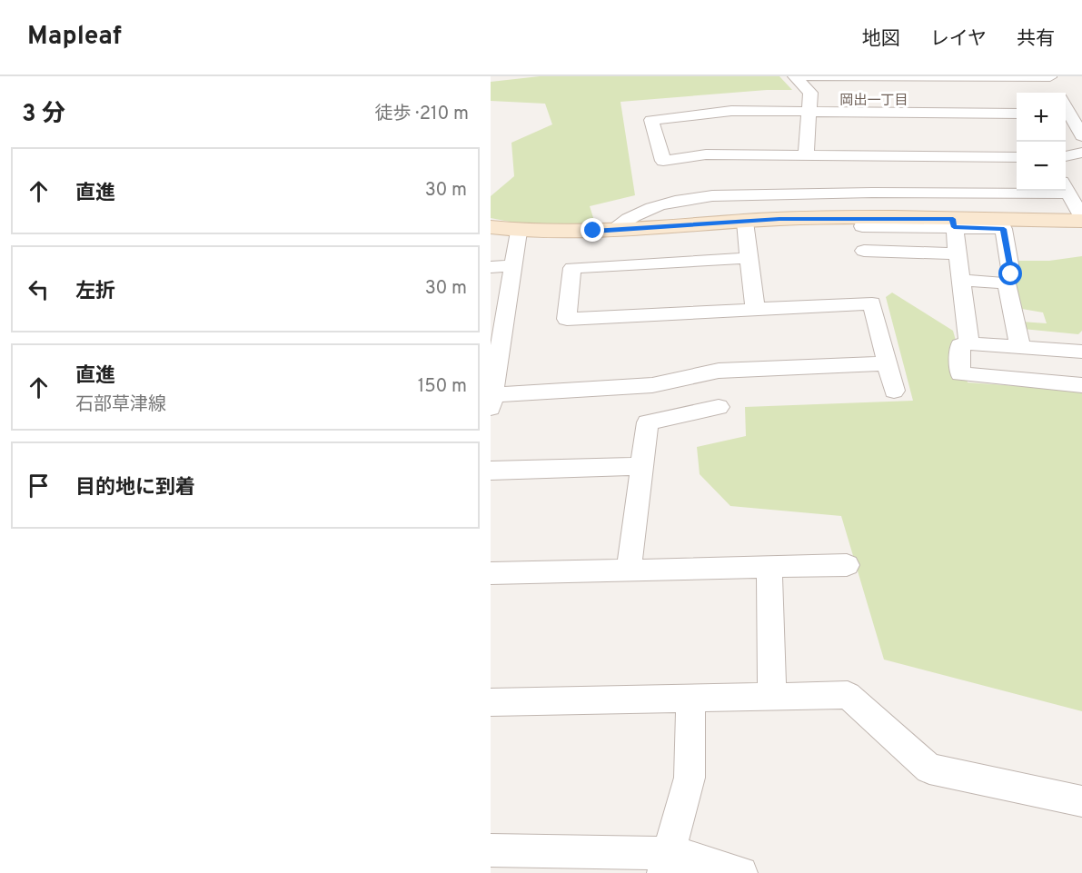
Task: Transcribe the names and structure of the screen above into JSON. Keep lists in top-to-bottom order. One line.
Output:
{"districts":["岡出一丁目"],"page":{"header":"Mapleaf","nav":["地図","レイヤ","共有"],"heading":["3 分","徒歩 · 210 m"],"map_buttons":["+","−"],"list":[["直進","30 m"],["左折","30 m"],["直進","石部草津線","150 m"],"目的地に到着"]}}
